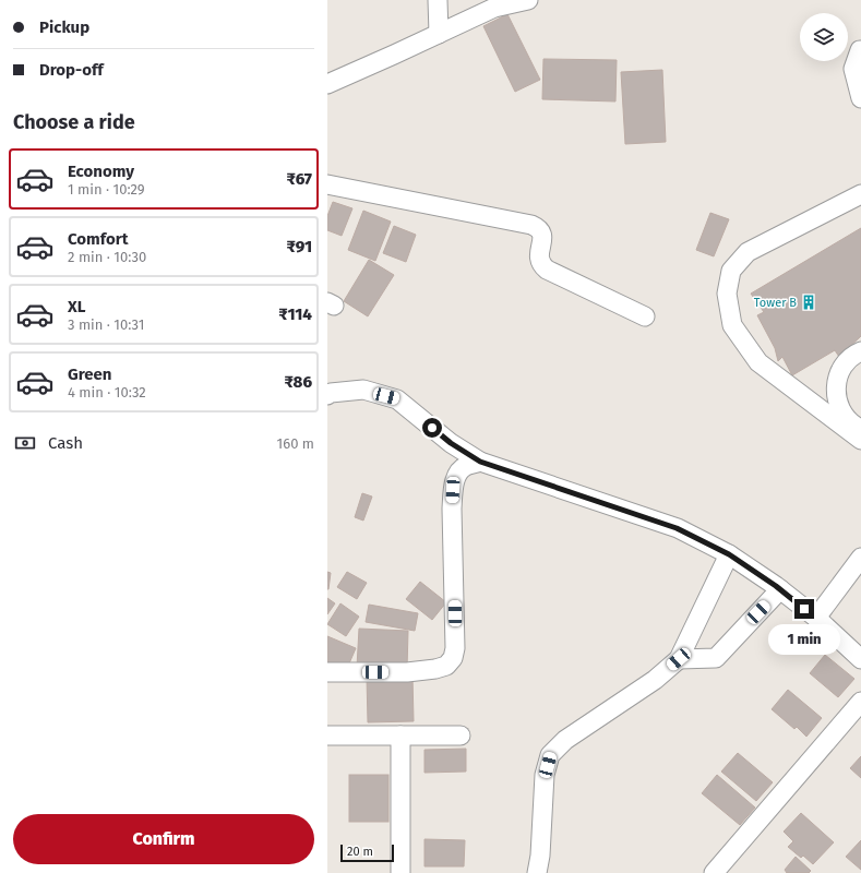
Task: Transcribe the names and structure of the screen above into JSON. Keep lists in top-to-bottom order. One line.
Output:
{"places":{"building":["Tower B"]},"scale_bar":"20 m","page":{"banner":["Pickup","Drop-off"],"heading":"Choose a ride","list":[{"name":"Economy","note":"1 min · 10:29","value":"₹67"},{"name":"Comfort","note":"2 min · 10:30","value":"₹91"},{"name":"XL","note":"3 min · 10:31","value":"₹114"},{"name":"Green","note":"4 min · 10:32","value":"₹86"}],"pay":["Cash","160 m"],"bubble":"1 min","buttons":"Confirm","scale":"20 m"}}
